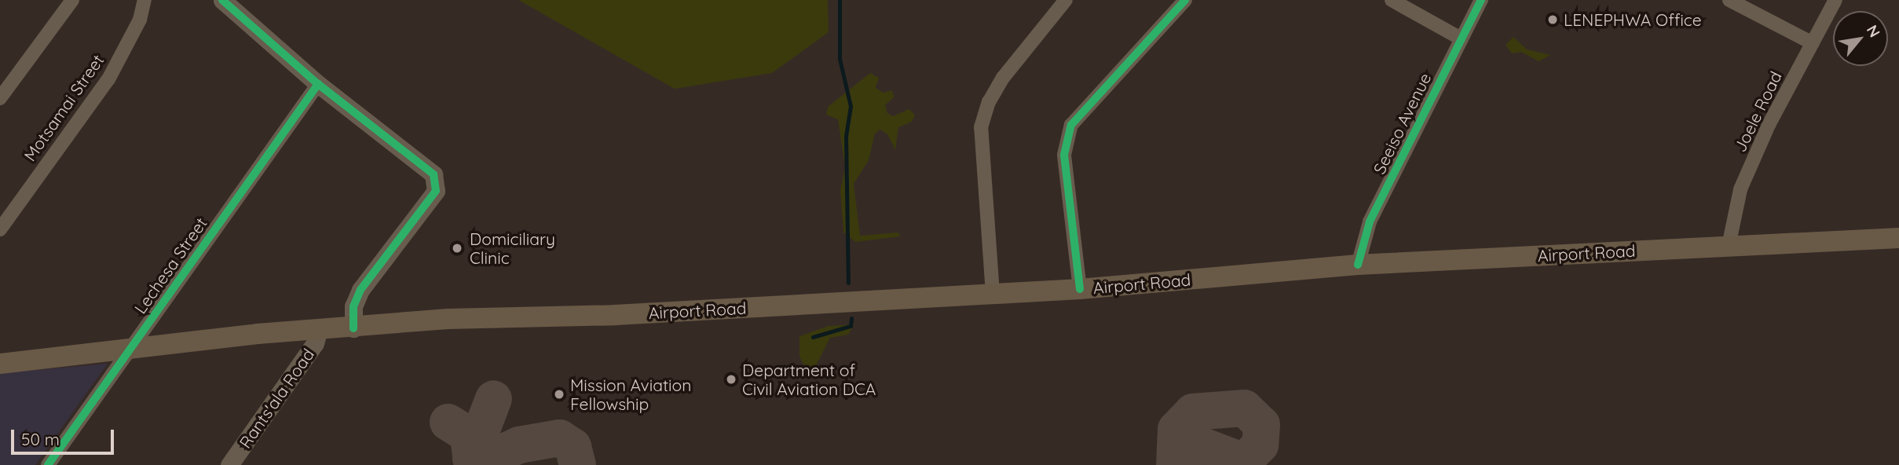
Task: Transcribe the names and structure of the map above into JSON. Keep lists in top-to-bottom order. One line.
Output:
{"streets":{"main road":["Airport Road"],"street":["Motsamai Street","Joele Road","Seeiso Avenue","Lechesa Street","Rants'ala Road"]},"crossings":[["Joele Road","Airport Road"],["Seeiso Avenue","Airport Road"],["Airport Road","Lechesa Street"],["Airport Road","Rants'ala Road"]],"places":["LENEPHWA Office","Domiciliary Clinic","Department of Civil Aviation DCA","Mission Aviation Fellowship"],"scale_bar":"50 m","north":"top right"}
